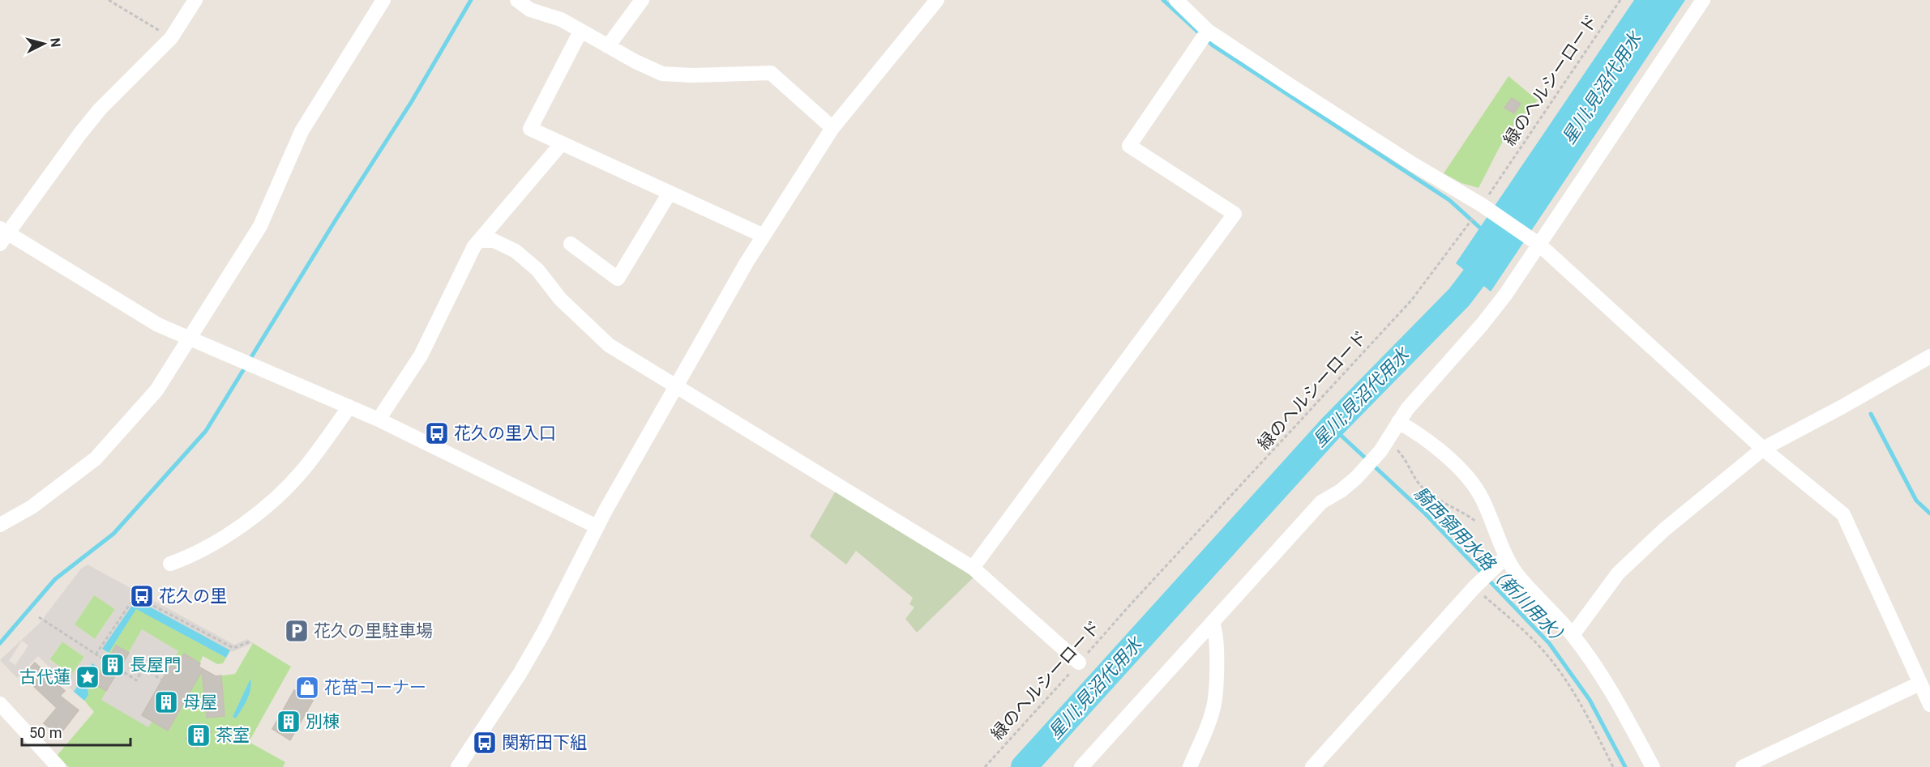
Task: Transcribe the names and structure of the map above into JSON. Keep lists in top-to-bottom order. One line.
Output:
{"streets":{"path":["緑のヘルシーロード"]},"water":["星川;見沼代用水","騎西領用水路（新川用水）"],"places":{"bus stop":["花久の里入口","花久の里","関新田下組"],"parking":["花久の里駐車場"],"building":["長屋門","母屋","別棟","茶室"],"place":["古代蓮"],"shop":["花苗コーナー"]},"scale_bar":"50 m","north":"right"}
